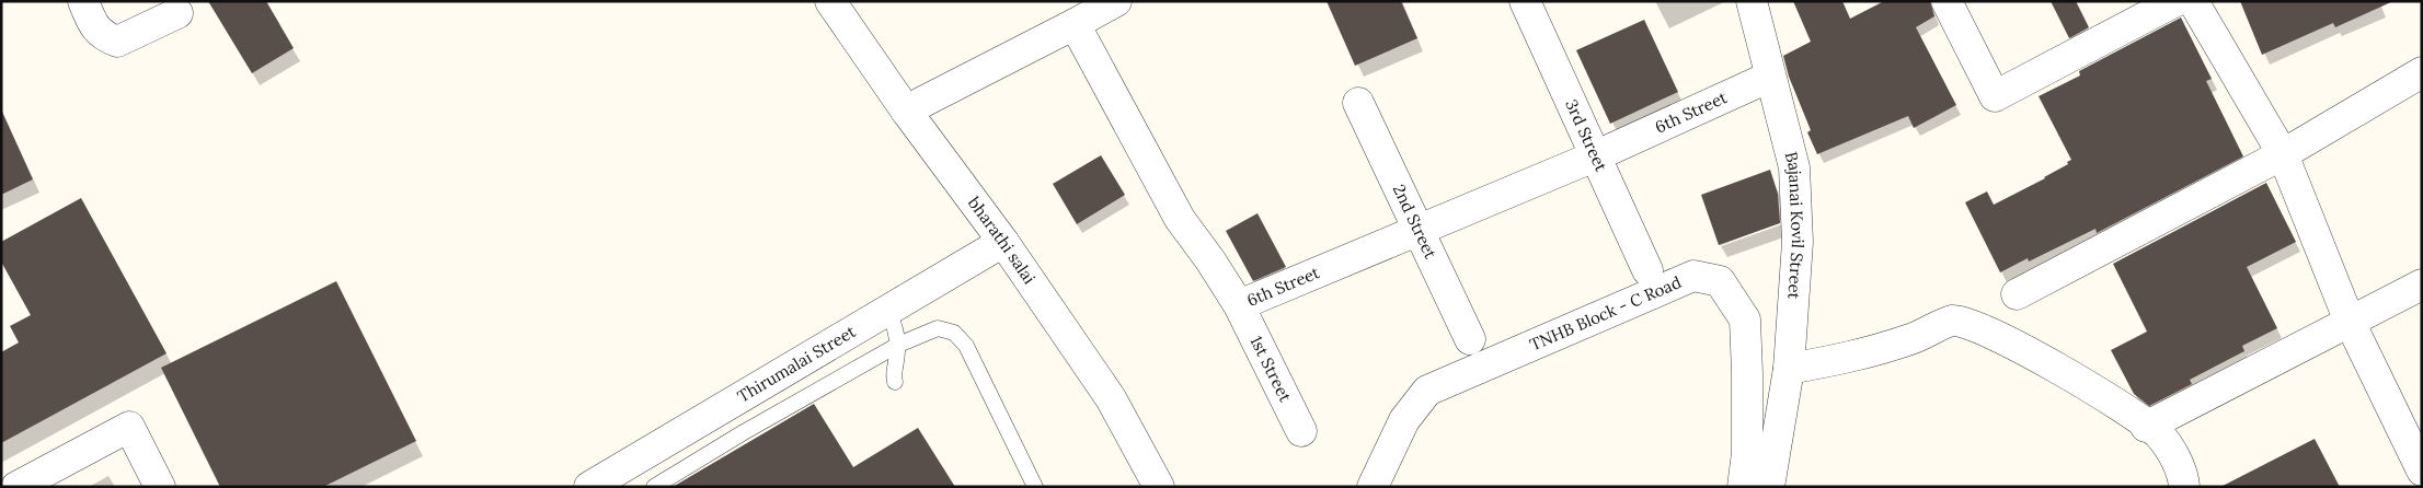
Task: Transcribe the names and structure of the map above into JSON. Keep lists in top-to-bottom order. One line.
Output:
{"streets":{"street":["6th Street","3rd Street","2nd Street","Bajanai Kovil Street","bharathi salai","TNHB Block - C Road","Thirumalai Street","1st Street"]},"crossings":[["6th Street","3rd Street"],["6th Street","2nd Street"],["6th Street","Bajanai Kovil Street"],["6th Street","1st Street"],["bharathi salai","Thirumalai Street"]]}
